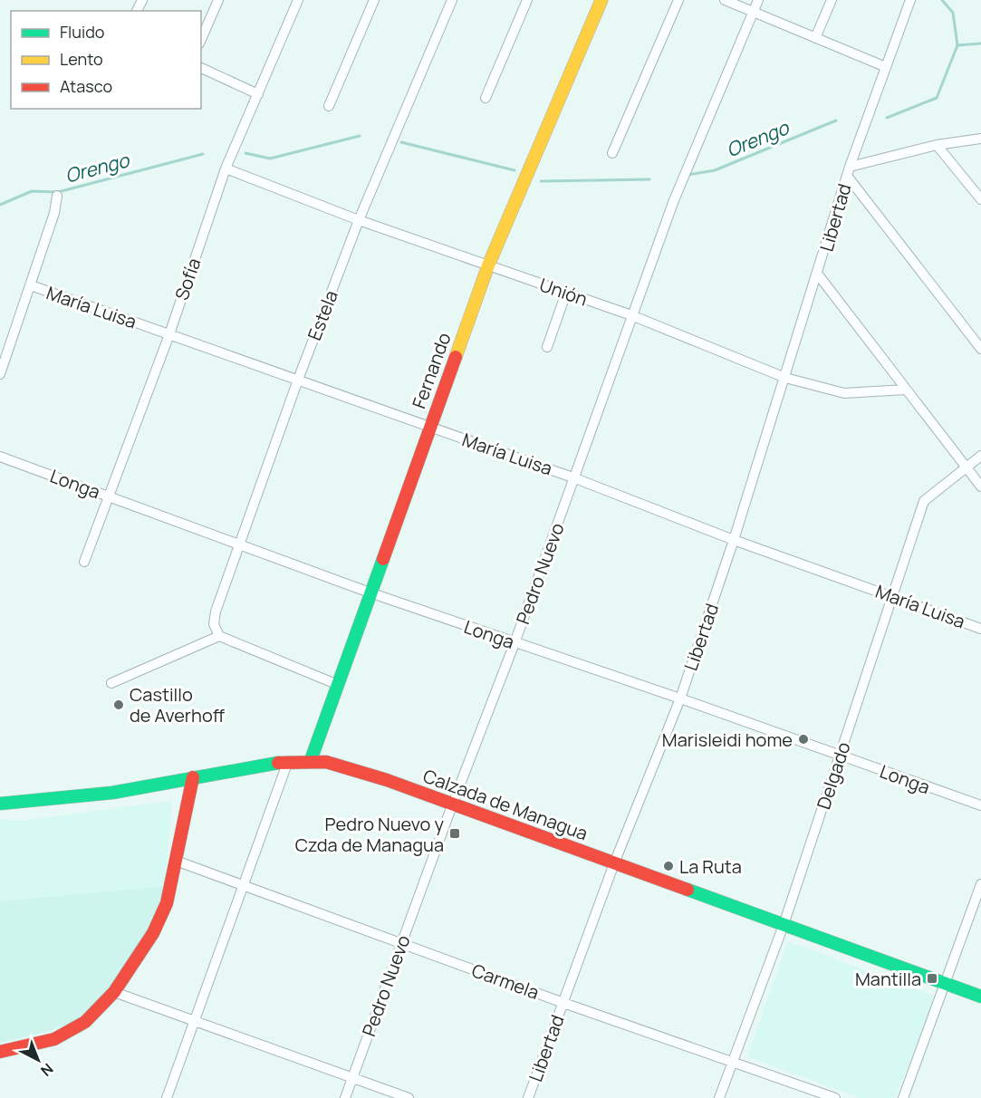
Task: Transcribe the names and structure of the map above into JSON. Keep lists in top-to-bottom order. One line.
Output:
{"streets":{"street":["Libertad","Sofía","Unión","María Luisa","Estela","Fernando","Longa","Pedro Nuevo","Delgado","Calzada de Managua","Carmela"]},"crossings":[["Libertad","Unión"],["Libertad","María Luisa"],["Libertad","Longa"],["Libertad","Calzada de Managua"],["Libertad","Carmela"],["Sofía","Unión"],["Sofía","María Luisa"],["Sofía","Longa"],["Unión","Estela"],["Unión","Fernando"],["Unión","Pedro Nuevo"],["María Luisa","Estela"],["María Luisa","Fernando"],["María Luisa","Pedro Nuevo"],["María Luisa","Delgado"],["Estela","Longa"],["Fernando","Longa"],["Fernando","Calzada de Managua"],["Longa","Pedro Nuevo"],["Longa","Delgado"],["Pedro Nuevo","Calzada de Managua"],["Pedro Nuevo","Carmela"],["Delgado","Calzada de Managua"],["Delgado","Carmela"]],"water":["Orengo"],"places":{"other":["Castillo de Averhoff","Marisleidi home","La Ruta"],"transit":["Pedro Nuevo y Czda de Managua","Mantilla"]},"legend":["Fluido","Lento","Atasco"],"north":"bottom right"}
